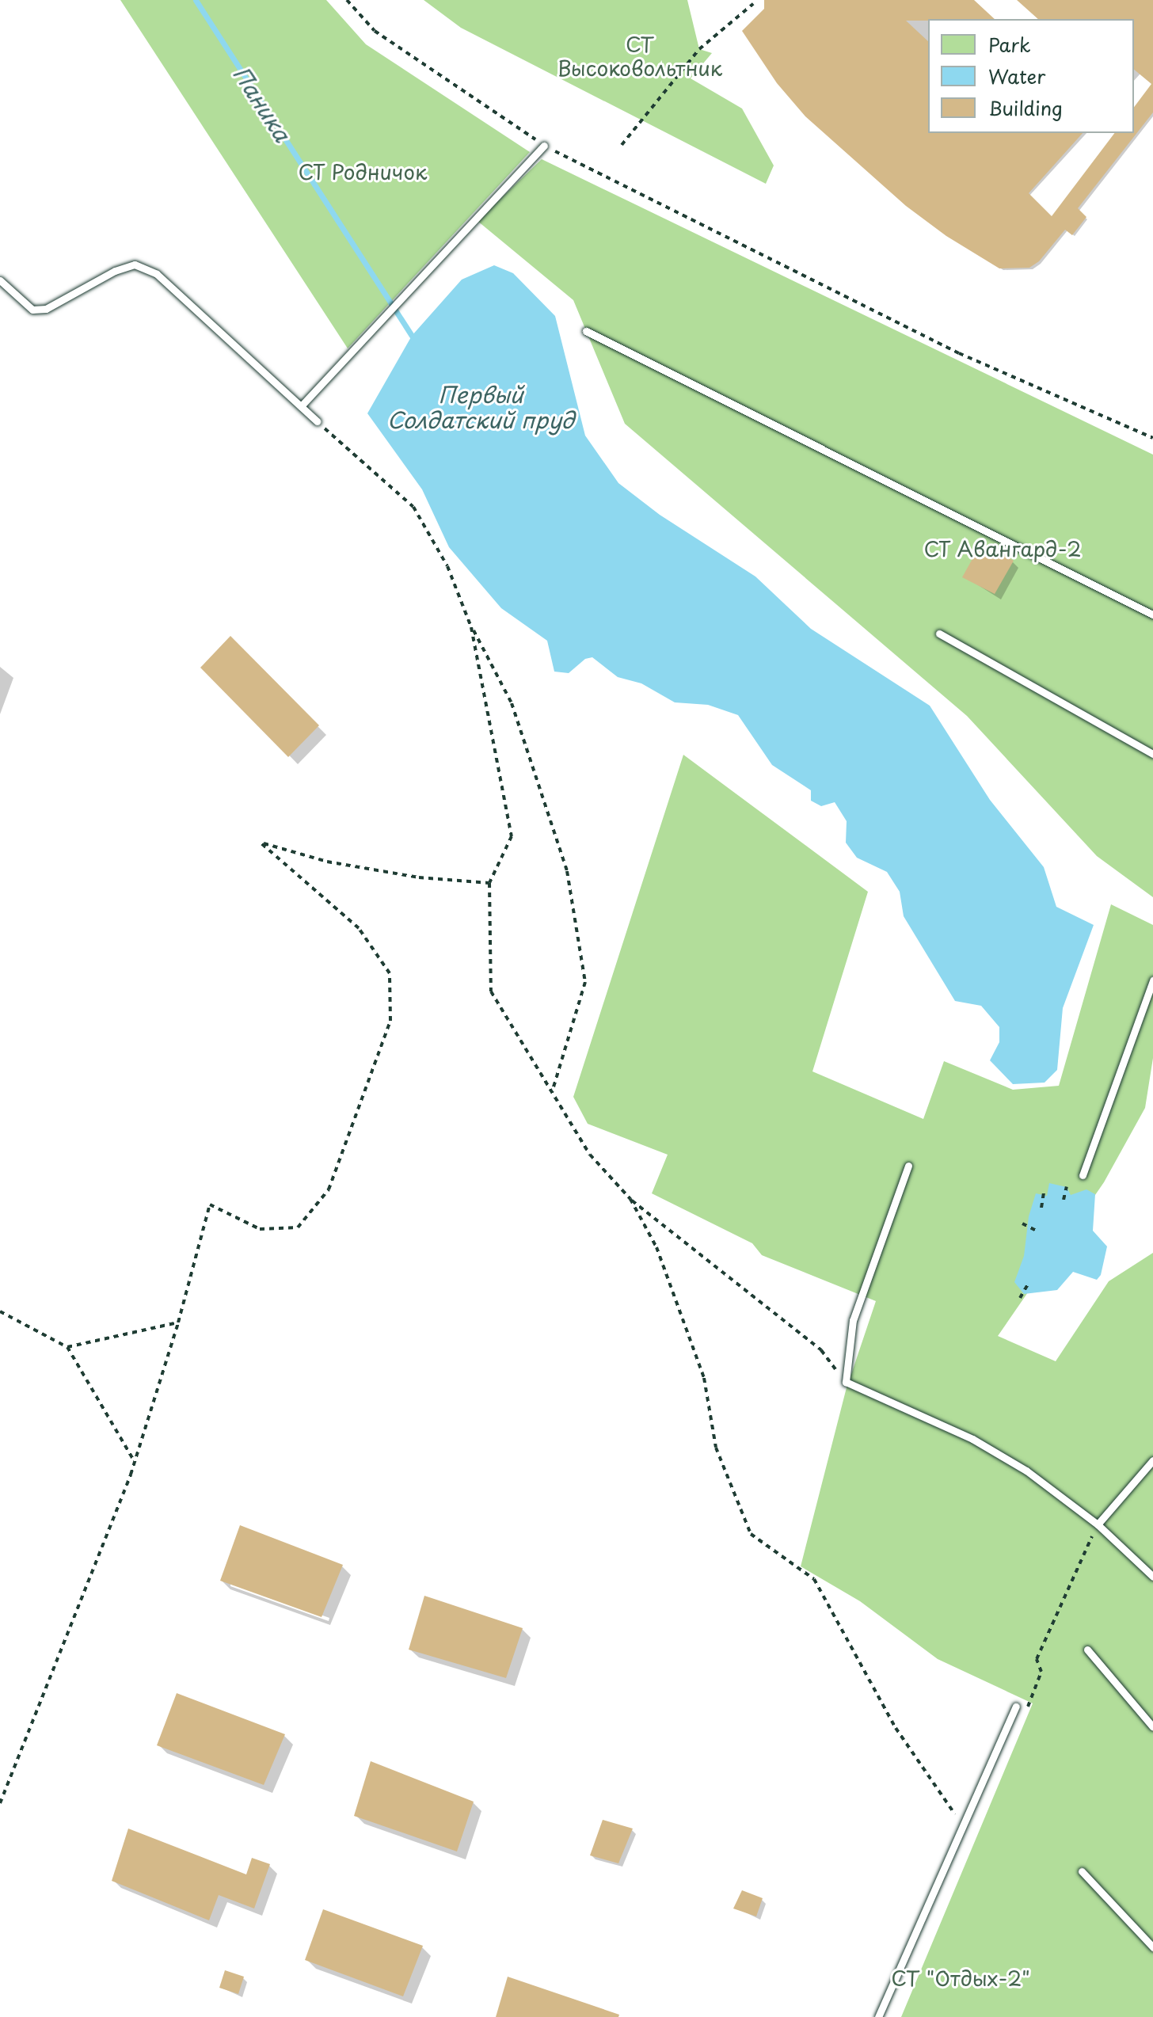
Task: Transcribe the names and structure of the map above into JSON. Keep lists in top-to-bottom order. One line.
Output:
{"water":["Паника","Первый Солдатский пруд"],"parks":["СТ Высоковольтник","СТ Родничок","СТ Авангард-2","СТ \"Отдых-2\""],"legend":["Park","Water","Building"]}
